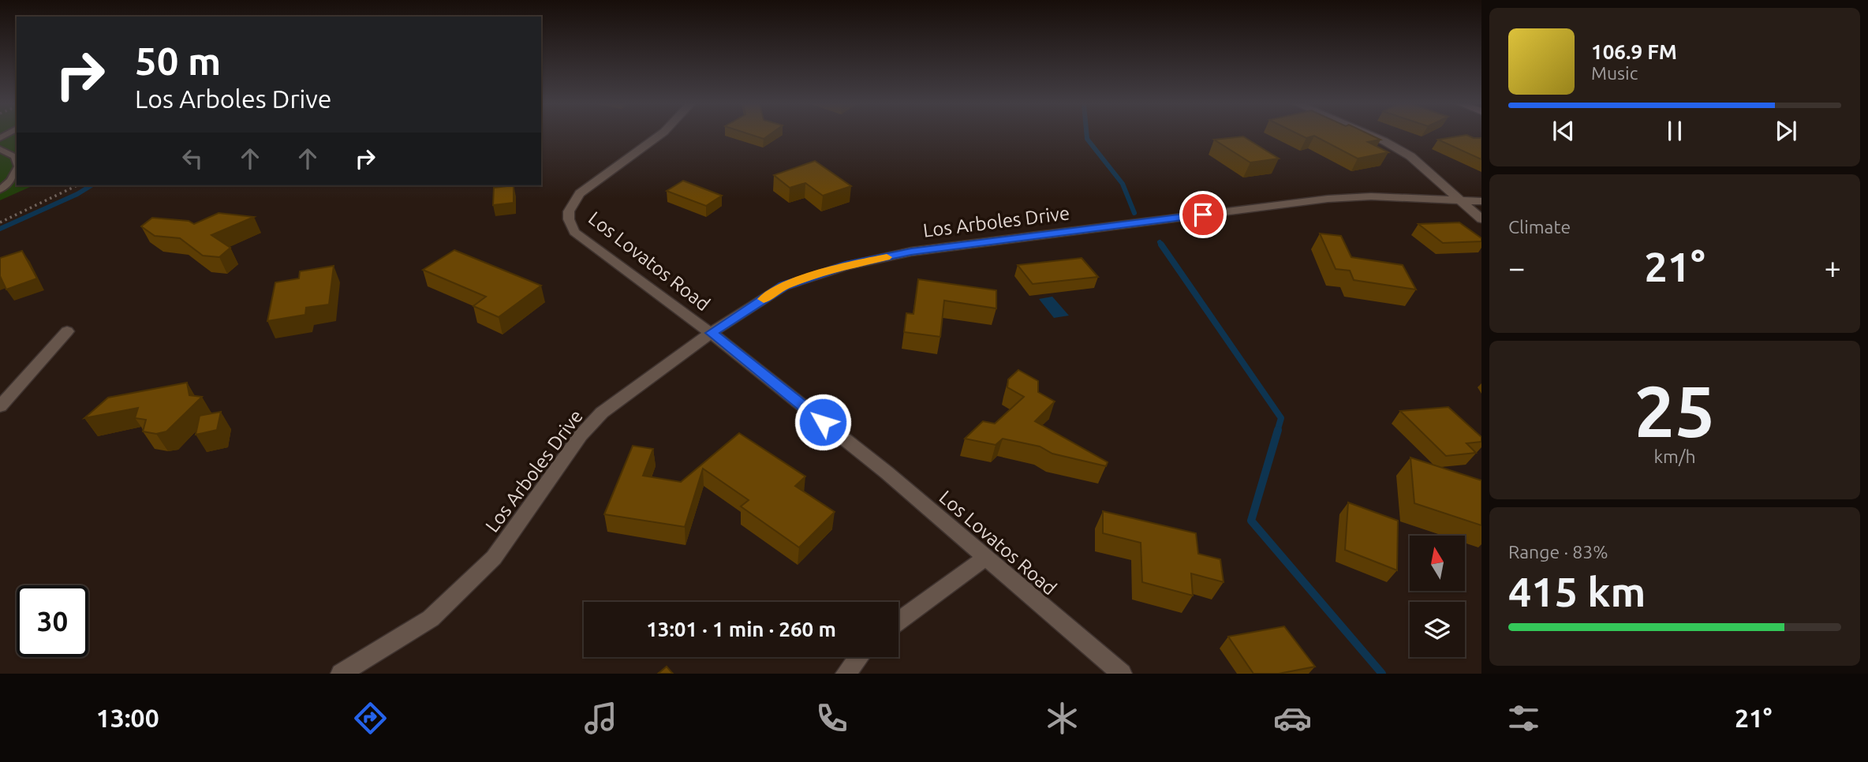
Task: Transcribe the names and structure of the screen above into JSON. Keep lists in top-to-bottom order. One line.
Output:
{"streets":{"street":["Los Arboles Drive","Los Lovatos Road"]},"crossings":[["Los Arboles Drive","Los Lovatos Road"]],"north":"top","page":{"turn":["50 m","Los Arboles Drive"],"song":["106.9 FM","Music"],"tile":["Climate",["25","km/h"],["Range · 83%","415 km"]],"heat":["−","21°","+"],"limit":"30","trip":"13:01 · 1 min · 260 m","tabs":["13:00","21°"]}}
